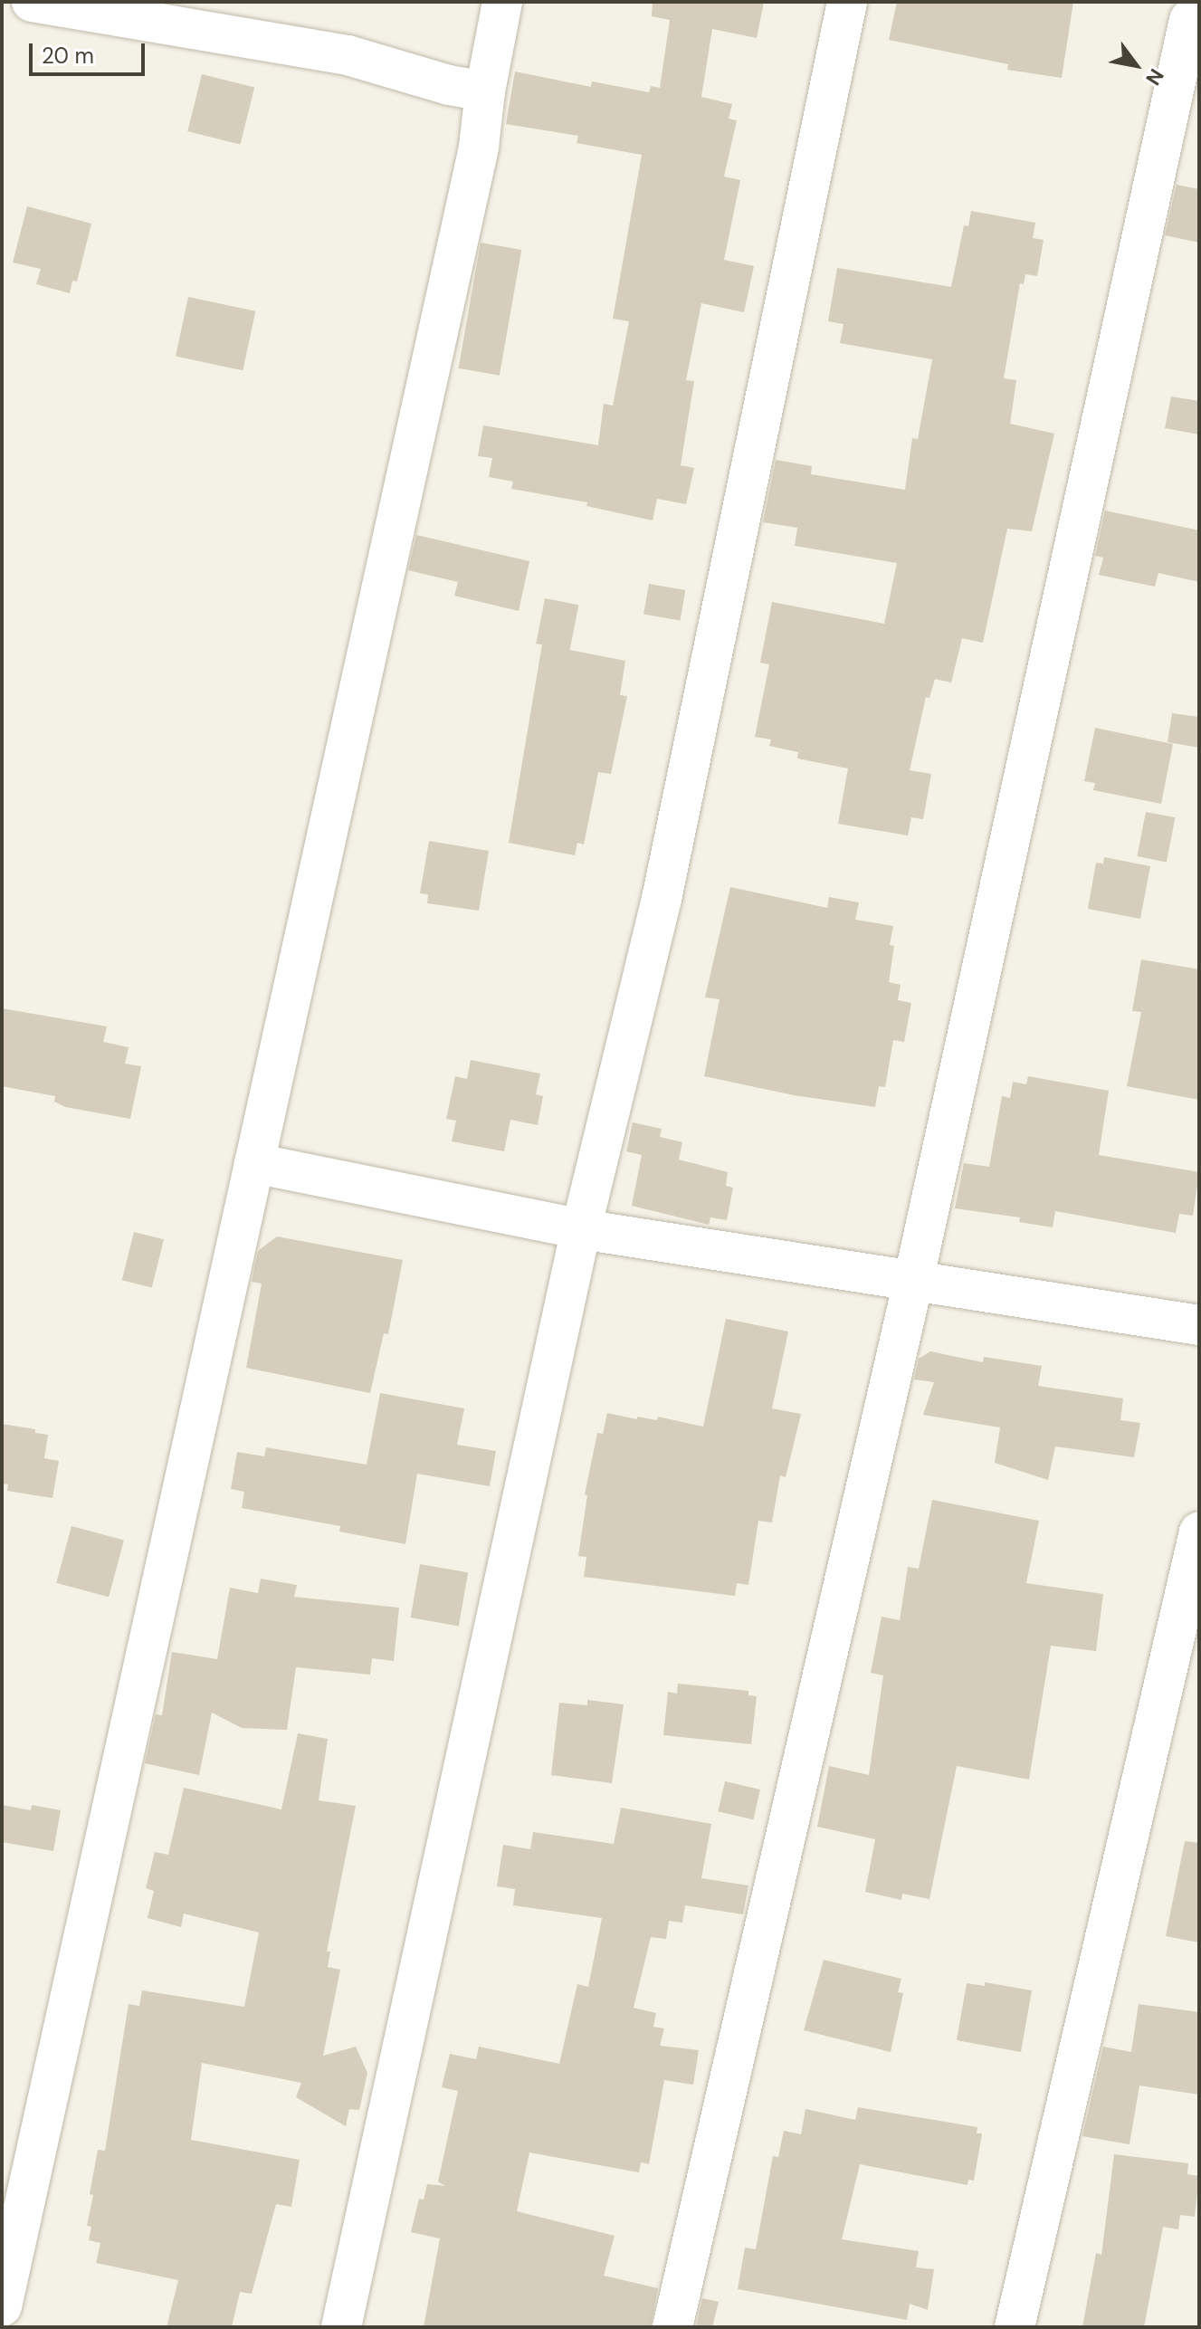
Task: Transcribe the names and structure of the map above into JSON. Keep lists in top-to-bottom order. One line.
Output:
{"scale_bar":"20 m","north":"bottom right"}
